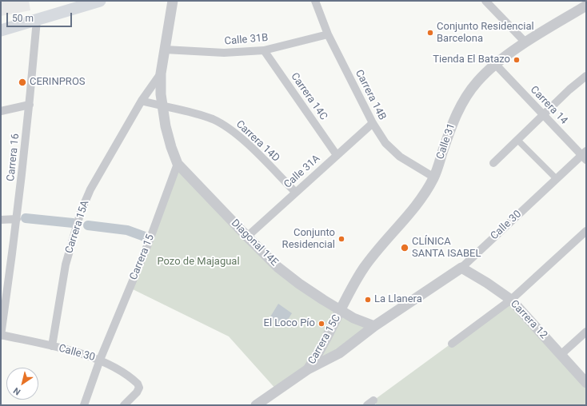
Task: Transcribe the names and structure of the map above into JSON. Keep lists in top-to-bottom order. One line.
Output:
{"streets":{"street":["Calle 31B","Carrera 14B","Carrera 14C","Carrera 14","Carrera 14D","Calle 31","Carrera 16","Calle 31A","Calle 30","Carrera 15A","Diagonal 14E","Carrera 15","Carrera 12","Carrera 15C"]},"crossings":[["Calle 31B","Carrera 14B"],["Calle 31B","Carrera 14C"],["Calle 31B","Carrera 15A"],["Carrera 14B","Calle 31"],["Carrera 14B","Calle 31A"],["Carrera 14C","Calle 31A"],["Carrera 14","Calle 31"],["Carrera 14","Calle 30"],["Carrera 14D","Calle 31A"],["Carrera 14D","Carrera 15A"],["Calle 31","Diagonal 14E"],["Calle 31","Carrera 15C"],["Carrera 16","Calle 30"],["Calle 31A","Diagonal 14E"],["Calle 30","Carrera 15A"],["Calle 30","Diagonal 14E"],["Calle 30","Carrera 15"],["Calle 30","Carrera 12"],["Calle 30","Carrera 15C"],["Diagonal 14E","Carrera 15"],["Diagonal 14E","Carrera 15C"]],"parks":["Pozo de Majagual"],"places":["Conjunto Residencial Barcelona","Tienda El Batazo","CERINPROS","Conjunto Residencial","CLÍNICA SANTA ISABEL","La Llanera","El Loco Pío"],"scale_bar":"50 m","north":"bottom left"}
